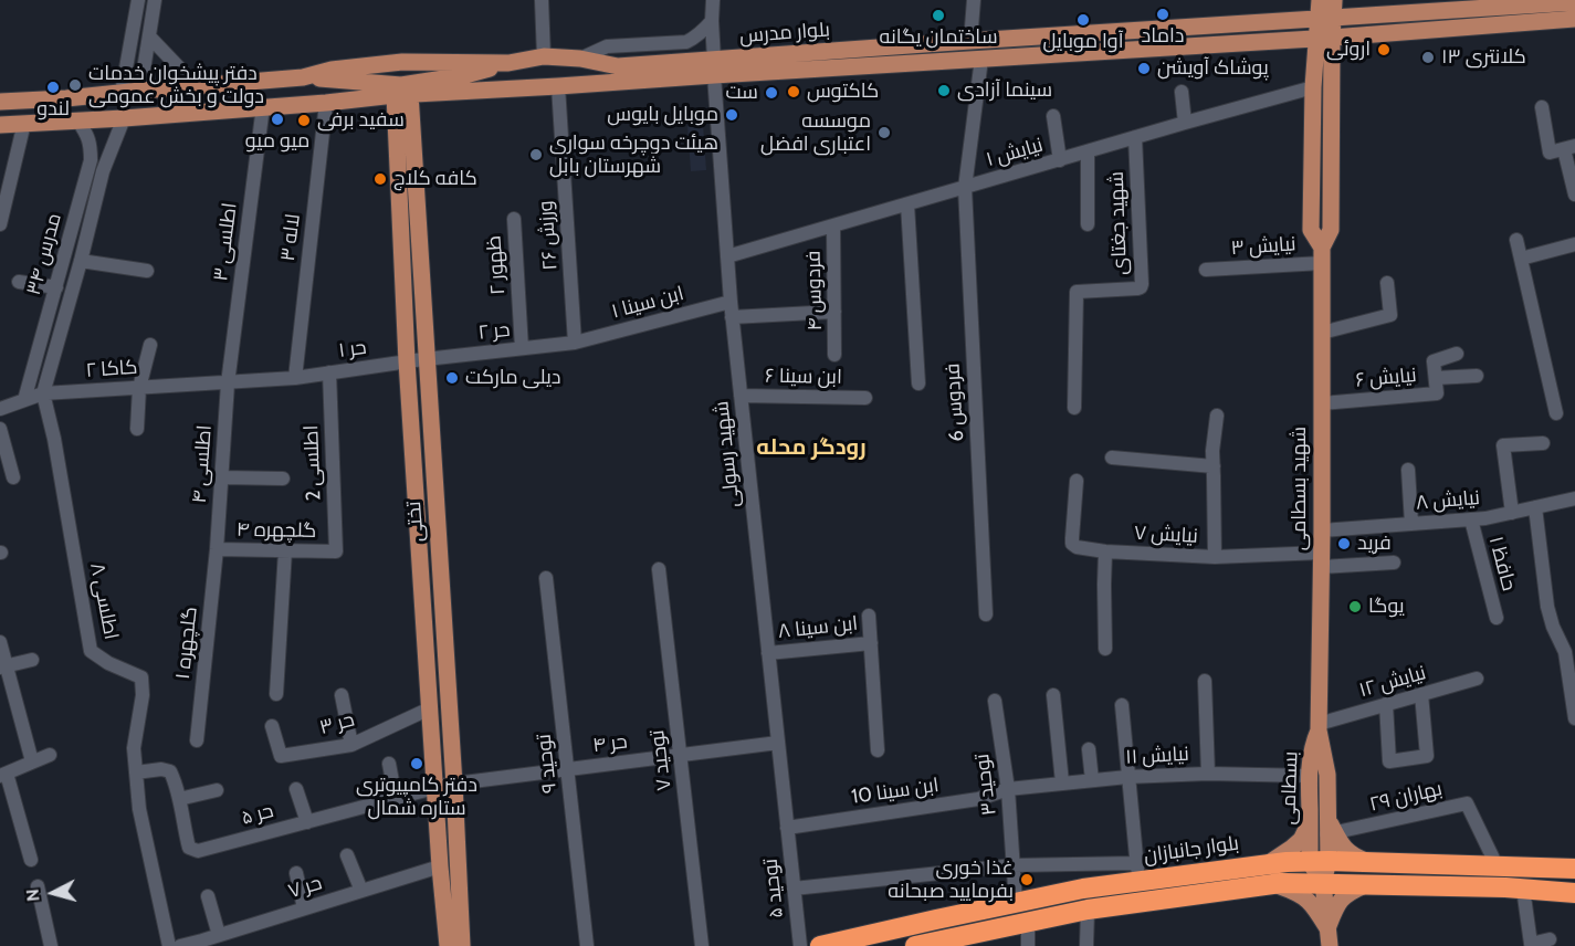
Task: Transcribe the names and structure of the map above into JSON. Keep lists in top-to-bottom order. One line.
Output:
{"streets":{"highway":["بلوار جانبازان"],"main road":["بلوار مدرس","شهید بسطامی","تختی","بسطامی"],"street":["نیایش ۱","شهید جغتای","ورزش ۲۶","لاله ۳","اطلسی ۳","نیایش ۳","مدرس ۳۴","ظهور ۲","فردوس ۴","ابن سینا ۱","حر ۲","حر ۱","کاکا ۲","ابن سینا ۶","نیایش ۶","فردوس 6","شهید رسولی","اطلسی 2","اطلسی ۴","نیایش ۸","گلچهره ۴","نیایش ۷","حافظ ۱","اطلسی ۸","ابن سینا ۸","گلچهره ۱","نیایش ۱۲","حر ۳","حر ۴","نیایش ۱۱","توحید ۷","توحید ۹","توحید ۳","ابن سینا 10","بهاران ۲۹","حر ۵","حر ۷","توحید ۵"]},"crossings":[["بلوار مدرس","ورزش ۲۶"],["بلوار مدرس","لاله ۳"],["بلوار مدرس","اطلسی ۳"],["بلوار مدرس","مدرس ۳۴"],["بلوار مدرس","فردوس 6"],["بلوار مدرس","شهید رسولی"],["بلوار مدرس","شهید بسطامی"],["بلوار مدرس","تختی"],["نیایش ۱","شهید جغتای"],["نیایش ۱","فردوس ۴"],["نیایش ۱","فردوس 6"],["نیایش ۱","شهید رسولی"],["نیایش ۱","شهید بسطامی"],["ورزش ۲۶","ابن سینا ۱"],["ورزش ۲۶","حر ۲"],["لاله ۳","حر ۱"],["اطلسی ۳","حر ۱"],["اطلسی ۳","کاکا ۲"],["اطلسی ۳","اطلسی ۴"],["نیایش ۳","شهید بسطامی"],["مدرس ۳۴","کاکا ۲"],["مدرس ۳۴","اطلسی ۸"],["ظهور ۲","حر ۲"],["ابن سینا ۱","حر ۲"],["ابن سینا ۱","شهید رسولی"],["حر ۲","حر ۱"],["حر ۲","تختی"],["حر ۱","کاکا ۲"],["حر ۱","اطلسی 2"],["حر ۱","اطلسی ۴"],["حر ۱","تختی"],["کاکا ۲","اطلسی ۴"],["کاکا ۲","اطلسی ۸"],["ابن سینا ۶","شهید رسولی"],["نیایش ۶","شهید بسطامی"],["شهید رسولی","ابن سینا ۸"],["شهید رسولی","حر ۴"],["شهید رسولی","ابن سینا 10"],["شهید رسولی","توحید ۵"],["اطلسی 2","گلچهره ۴"],["اطلسی ۴","گلچهره ۴"],["اطلسی ۴","گلچهره ۱"],["شهید بسطامی","نیایش ۸"],["شهید بسطامی","نیایش ۷"],["شهید بسطامی","نیایش ۱۲"],["شهید بسطامی","بسطامی"],["نیایش ۸","حافظ ۱"],["تختی","حر ۳"],["تختی","حر ۴"],["تختی","حر ۵"],["تختی","حر ۷"],["گلچهره ۴","گلچهره ۱"],["اطلسی ۸","حر ۵"],["نیایش ۱۲","بسطامی"],["حر ۴","توحید ۷"],["حر ۴","توحید ۹"],["حر ۴","حر ۵"],["نیایش ۱۱","توحید ۳"],["نیایش ۱۱","بسطامی"],["نیایش ۱۱","ابن سینا 10"],["توحید ۳","ابن سینا 10"],["توحید ۳","بلوار جانبازان"],["بسطامی","بهاران ۲۹"],["بسطامی","بلوار جانبازان"],["ابن سینا 10","توحید ۵"],["بهاران ۲۹","بلوار جانبازان"]],"districts":["رودگر محله"],"places":["داماد","ساختمان یگانه","آوا موبایل","اروئی","کلانتری ۱۳","پوشاک آویشن","دفتر پیشخوان خدمات دولت و بخش عمومی","لندو","سینما آزادی","کاکتوس","ست","موبایل بایوس","میو میو","سفید برفی","موسسه اعتباری افضل","هیئت دوچرخه سواری شهرستان بابل","کافه کلاج","دیلی مارکت","فرید","یوگا","دفتر کامپیوتری ستاره شمال","غذا خوری بفرمایید صبحانه"],"north":"left"}
